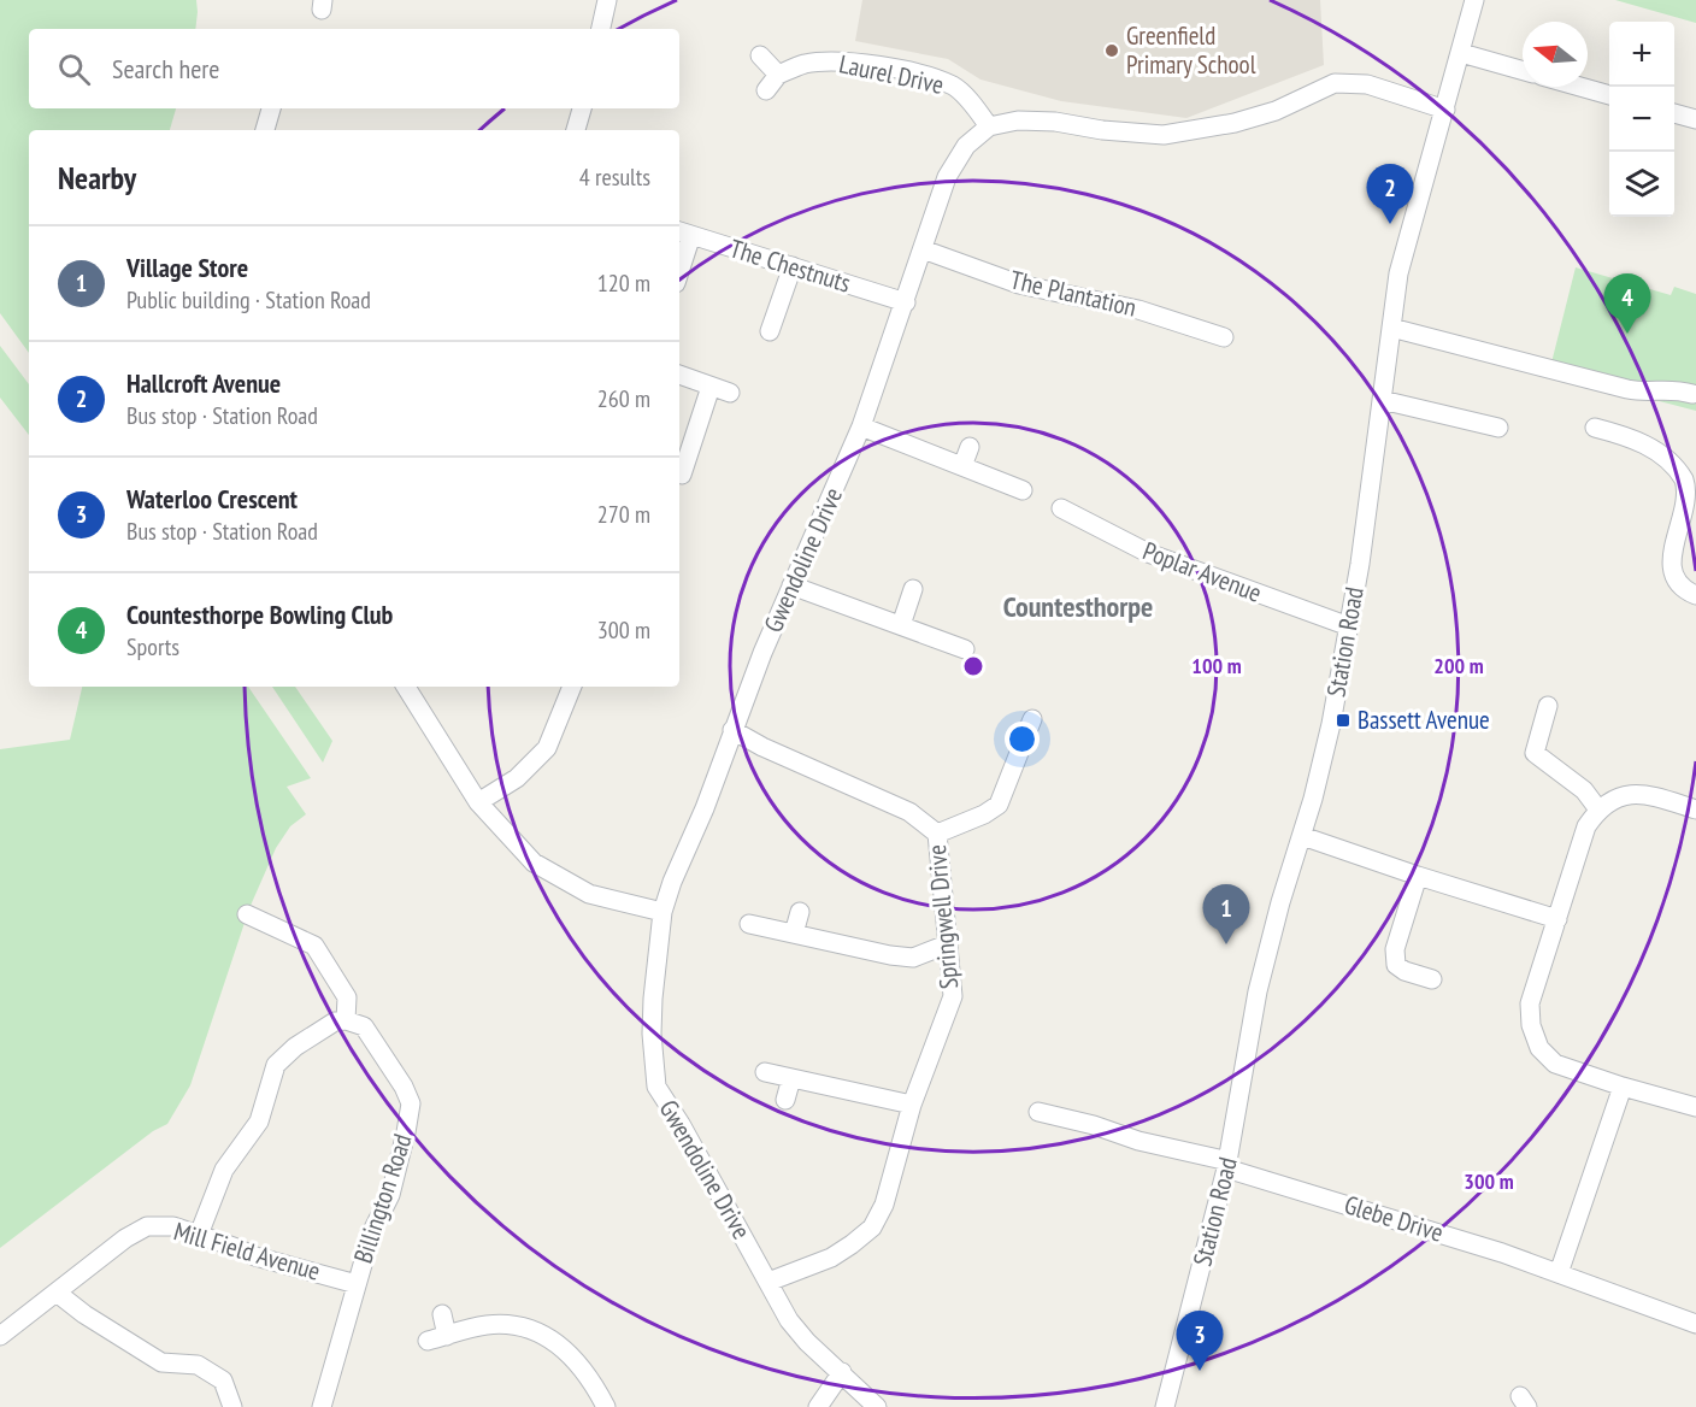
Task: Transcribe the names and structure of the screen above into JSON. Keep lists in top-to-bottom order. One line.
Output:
{"streets":{"street":["Laurel Drive","The Chestnuts","The Plantation","Gwendoline Drive","Poplar Avenue","Station Road","Springwell Drive","Billington Road","Glebe Drive","Mill Field Avenue"]},"crossings":[["Laurel Drive","Gwendoline Drive"],["The Chestnuts","Gwendoline Drive"],["The Plantation","Gwendoline Drive"],["Gwendoline Drive","Springwell Drive"],["Poplar Avenue","Station Road"],["Station Road","Glebe Drive"],["Billington Road","Mill Field Avenue"]],"districts":["Countesthorpe"],"places":{"other":["Greenfield Primary School"],"transit":["Bassett Avenue"]},"north":"left","page":{"map_buttons":["+","−"],"search":"Search here","heading":["Nearby","4 results"],"pins":["2","4","1","3"],"list":[{"mark":"1","name":"Village Store","note":"Public building · Station Road","value":"120 m"},{"mark":"2","name":"Hallcroft Avenue","note":"Bus stop · Station Road","value":"260 m"},{"mark":"3","name":"Waterloo Crescent","note":"Bus stop · Station Road","value":"270 m"},{"mark":"4","name":"Countesthorpe Bowling Club","note":"Sports","value":"300 m"}]},"rings":["100 m","200 m","300 m"]}
